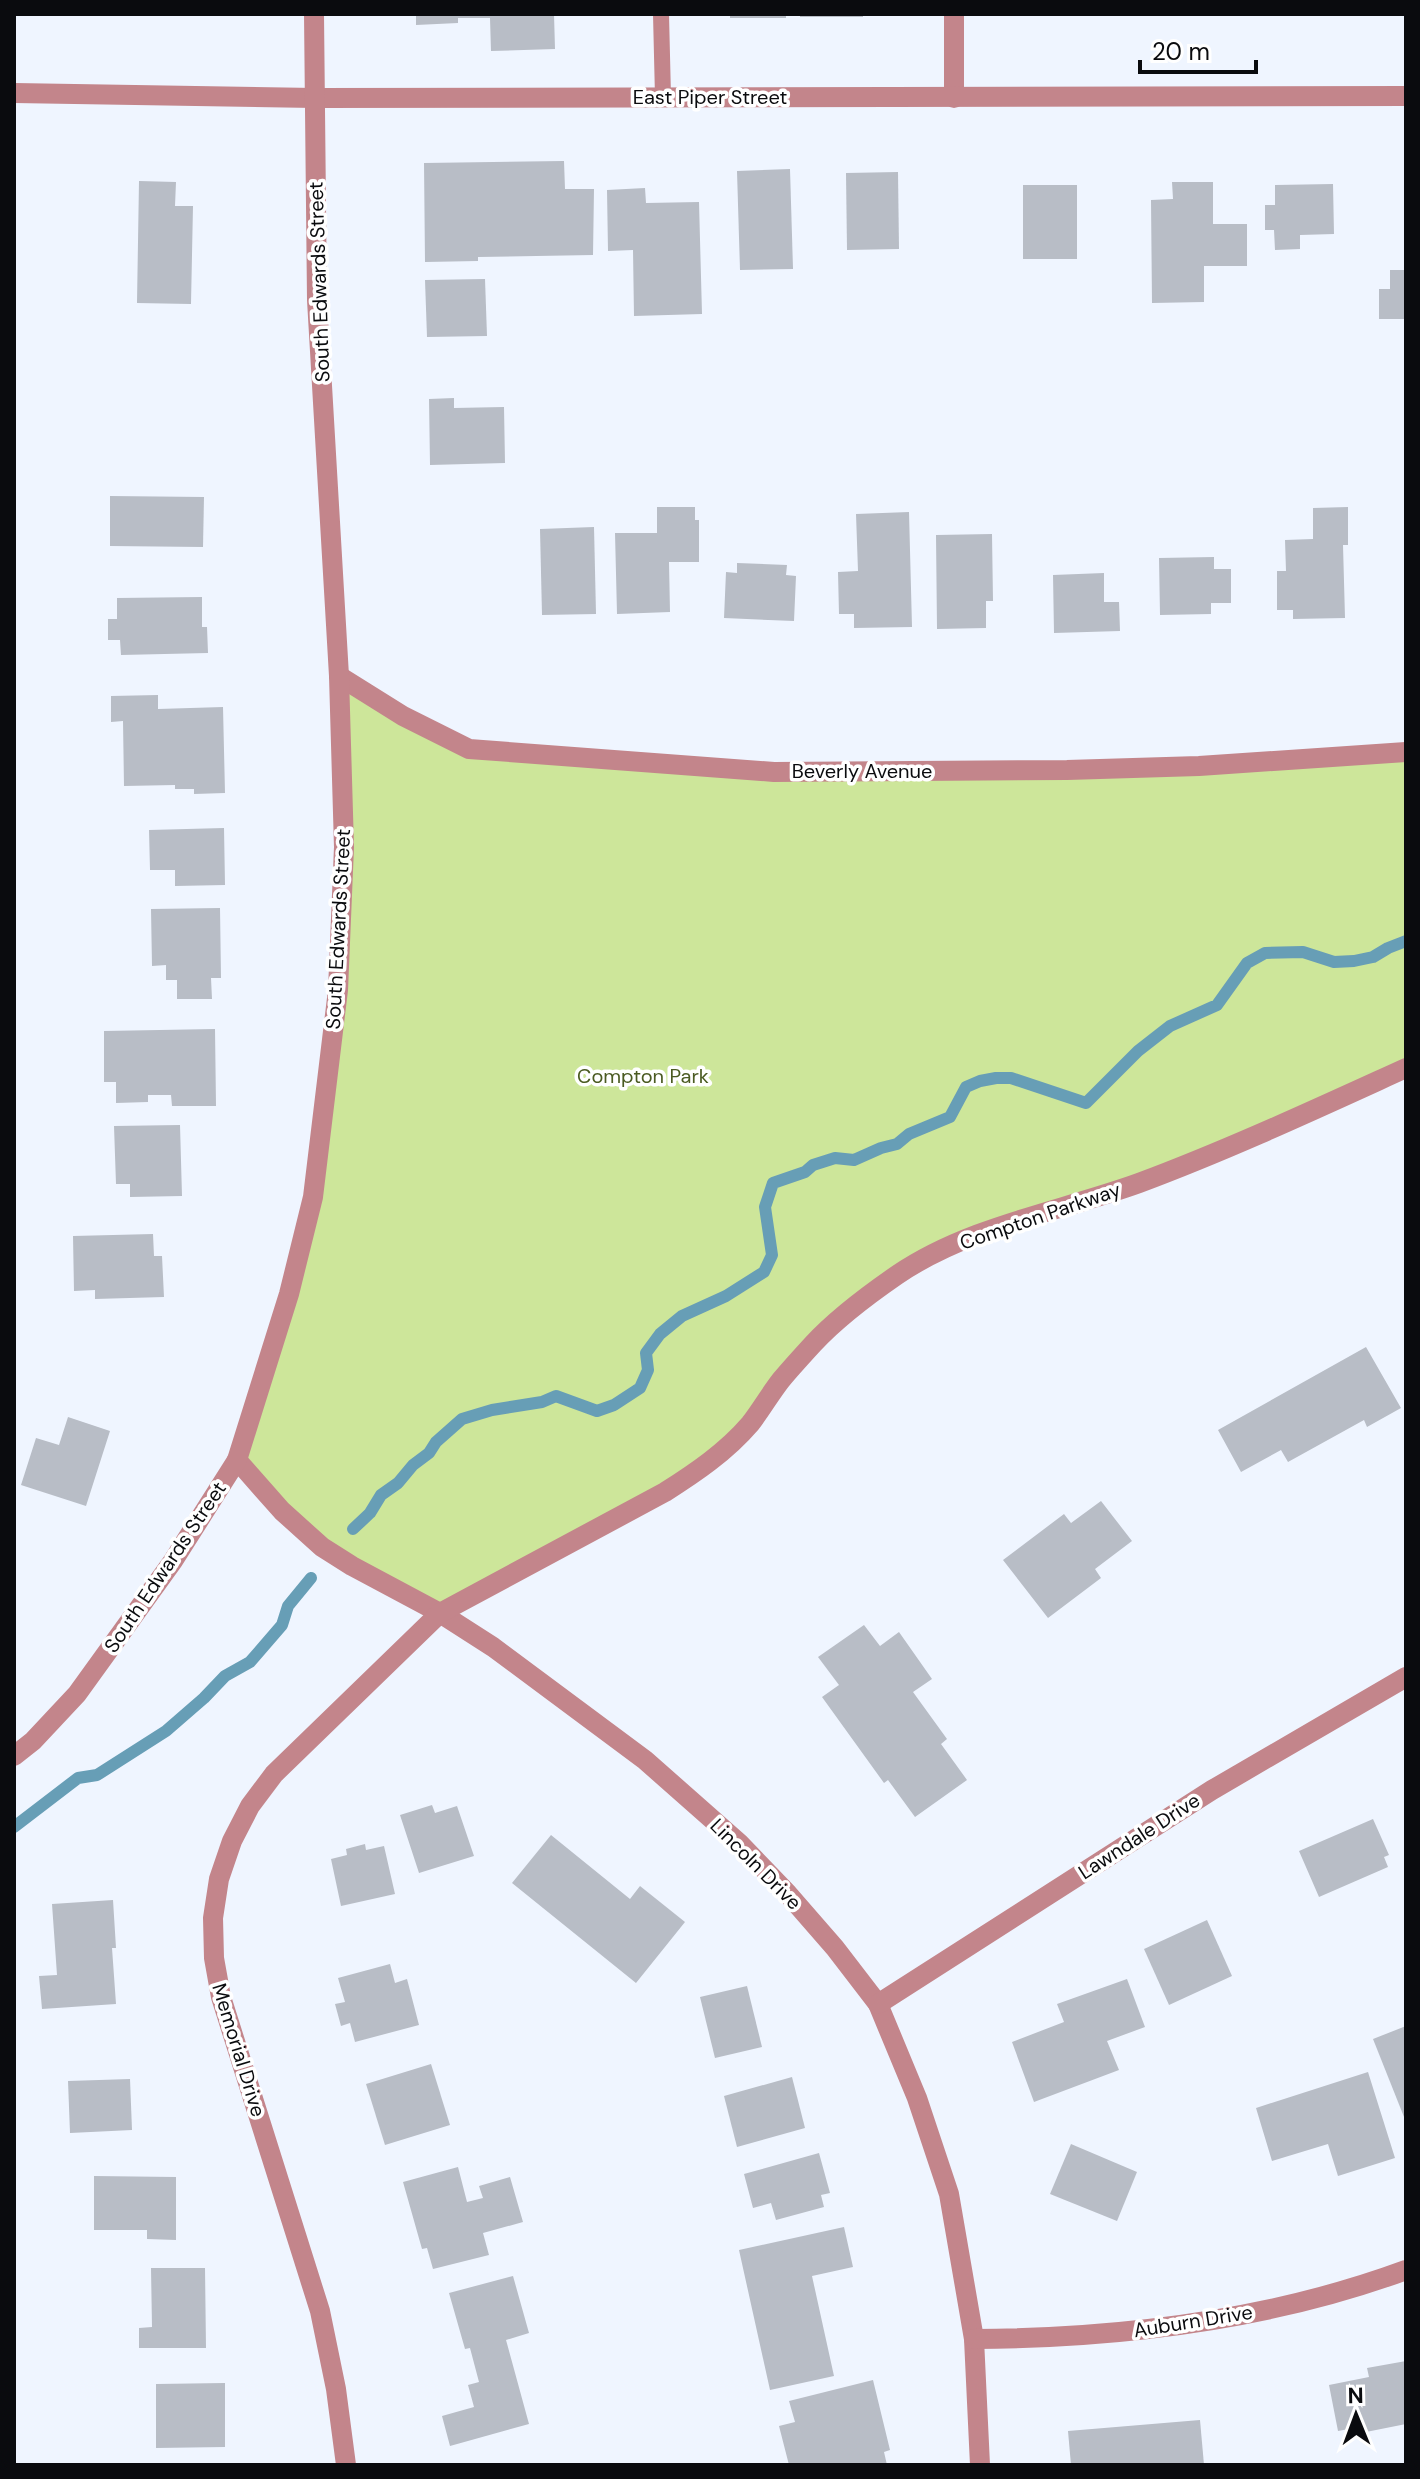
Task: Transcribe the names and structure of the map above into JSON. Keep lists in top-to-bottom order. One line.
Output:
{"streets":{"street":["East Piper Street","South Edwards Street","Beverly Avenue","Compton Parkway","Lawndale Drive","Lincoln Drive","Memorial Drive","Auburn Drive"]},"crossings":[["East Piper Street","South Edwards Street"],["South Edwards Street","Beverly Avenue"],["South Edwards Street","Lincoln Drive"],["Compton Parkway","Lincoln Drive"],["Compton Parkway","Memorial Drive"],["Lawndale Drive","Lincoln Drive"],["Lincoln Drive","Memorial Drive"],["Lincoln Drive","Auburn Drive"]],"parks":["Compton Park"],"scale_bar":"20 m","north":"top"}
